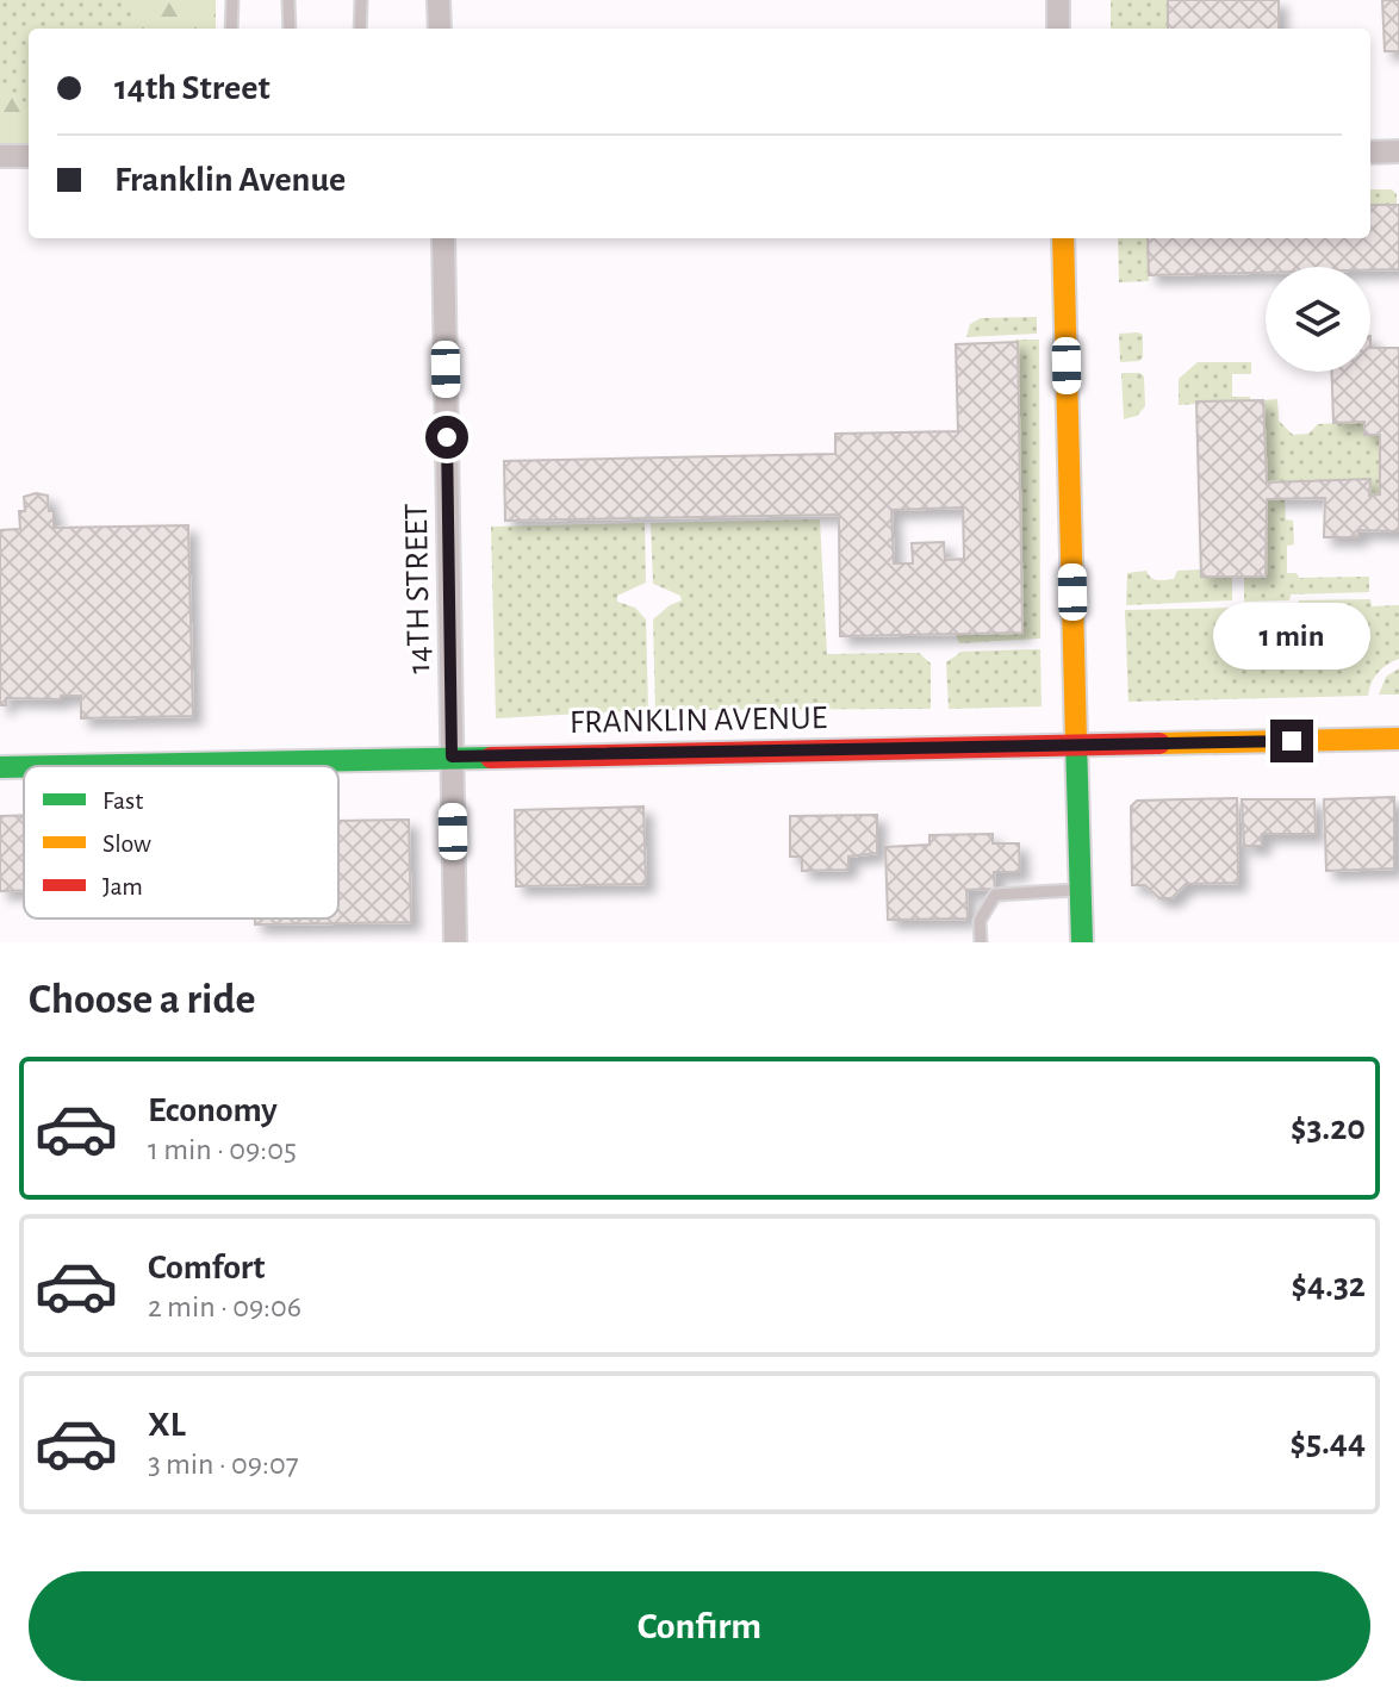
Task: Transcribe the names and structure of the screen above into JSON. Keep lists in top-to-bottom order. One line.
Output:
{"streets":{"main road":["FRANKLIN AVENUE"],"street":["14TH STREET"]},"crossings":[["14TH STREET","FRANKLIN AVENUE"]],"legend":["Fast","Slow","Jam"],"page":{"banner":["14th Street","Franklin Avenue"],"bubble":"1 min","heading":"Choose a ride","list":[{"name":"Economy","note":"1 min · 09:05","value":"$3.20"},{"name":"Comfort","note":"2 min · 09:06","value":"$4.32"},{"name":"XL","note":"3 min · 09:07","value":"$5.44"}],"buttons":"Confirm"}}
